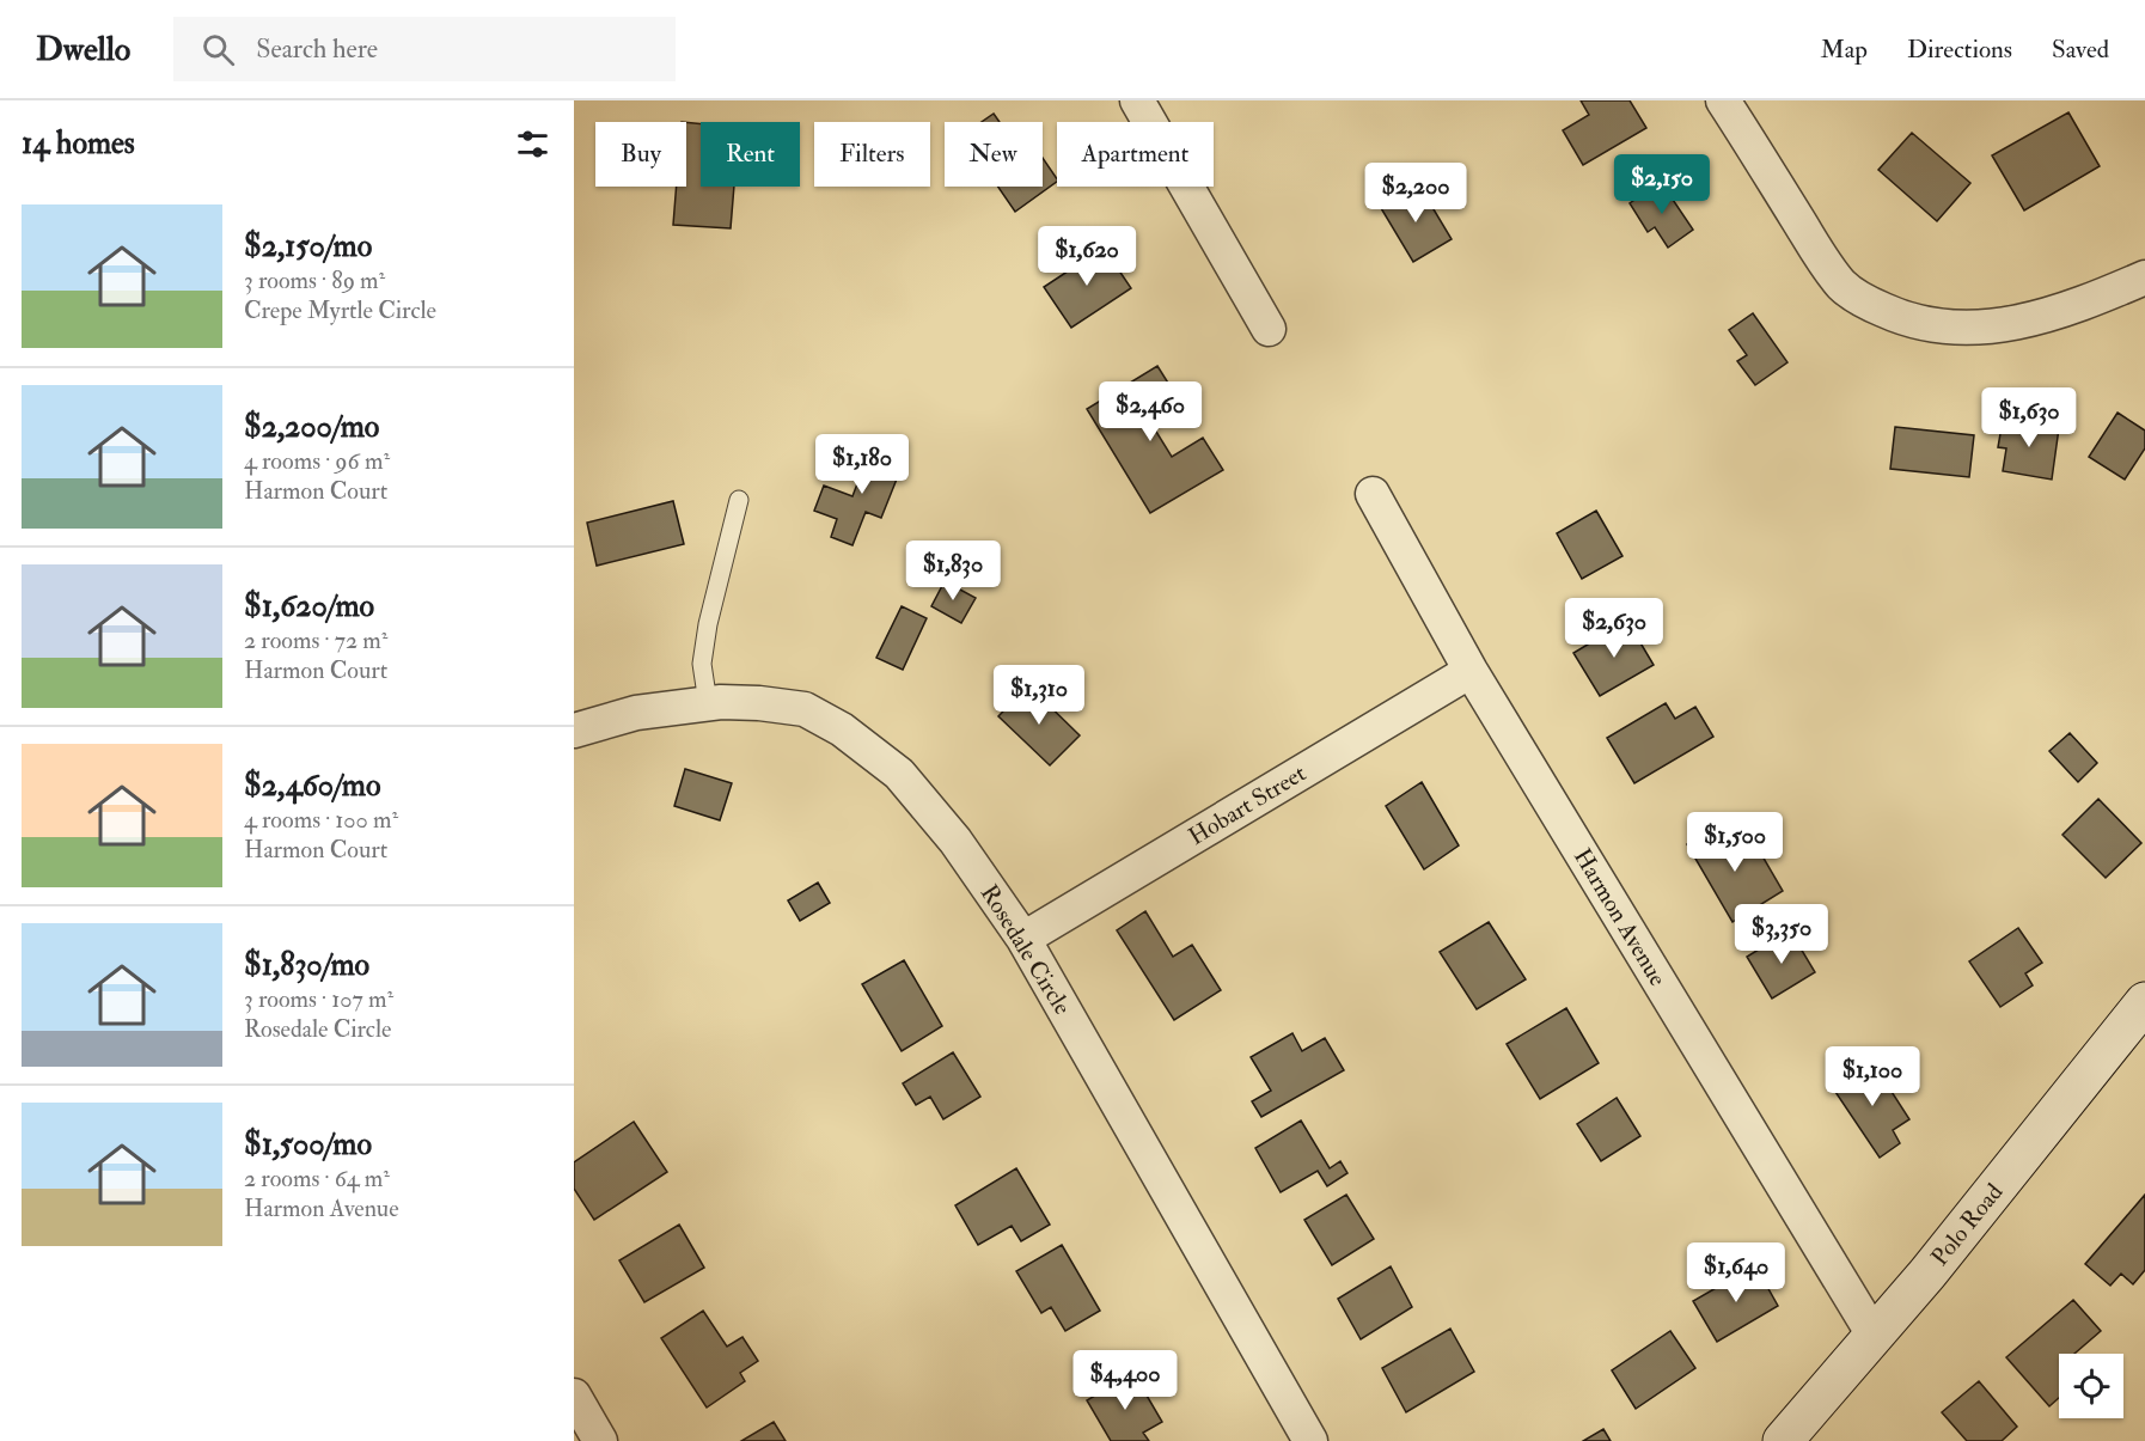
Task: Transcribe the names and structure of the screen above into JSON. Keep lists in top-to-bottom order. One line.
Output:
{"streets":{"main road":["Polo Road"],"street":["Hobart Street","Harmon Avenue","Rosedale Circle"]},"crossings":[["Hobart Street","Harmon Avenue"],["Hobart Street","Rosedale Circle"],["Harmon Avenue","Polo Road"]],"page":{"header":"Dwello","search":"Search here","nav":["Map","Directions","Saved"],"heading":"14 homes","chip":["Buy","Rent","Filters","New","Apartment"],"price":["$2,150","$2,200","$1,620","$2,460","$1,630","$1,180","$1,830","$2,630","$1,310","$1,500","$3,350","$1,100","$1,640","$4,400"],"list":[{"name":"$2,150/mo","note":"3 rooms · 89 m² · Crepe Myrtle Circle"},{"name":"$2,200/mo","note":"4 rooms · 96 m² · Harmon Court"},{"name":"$1,620/mo","note":"2 rooms · 72 m² · Harmon Court"},{"name":"$2,460/mo","note":"4 rooms · 100 m² · Harmon Court"},{"name":"$1,830/mo","note":"3 rooms · 107 m² · Rosedale Circle"},{"name":"$1,500/mo","note":"2 rooms · 64 m² · Harmon Avenue"}]}}
